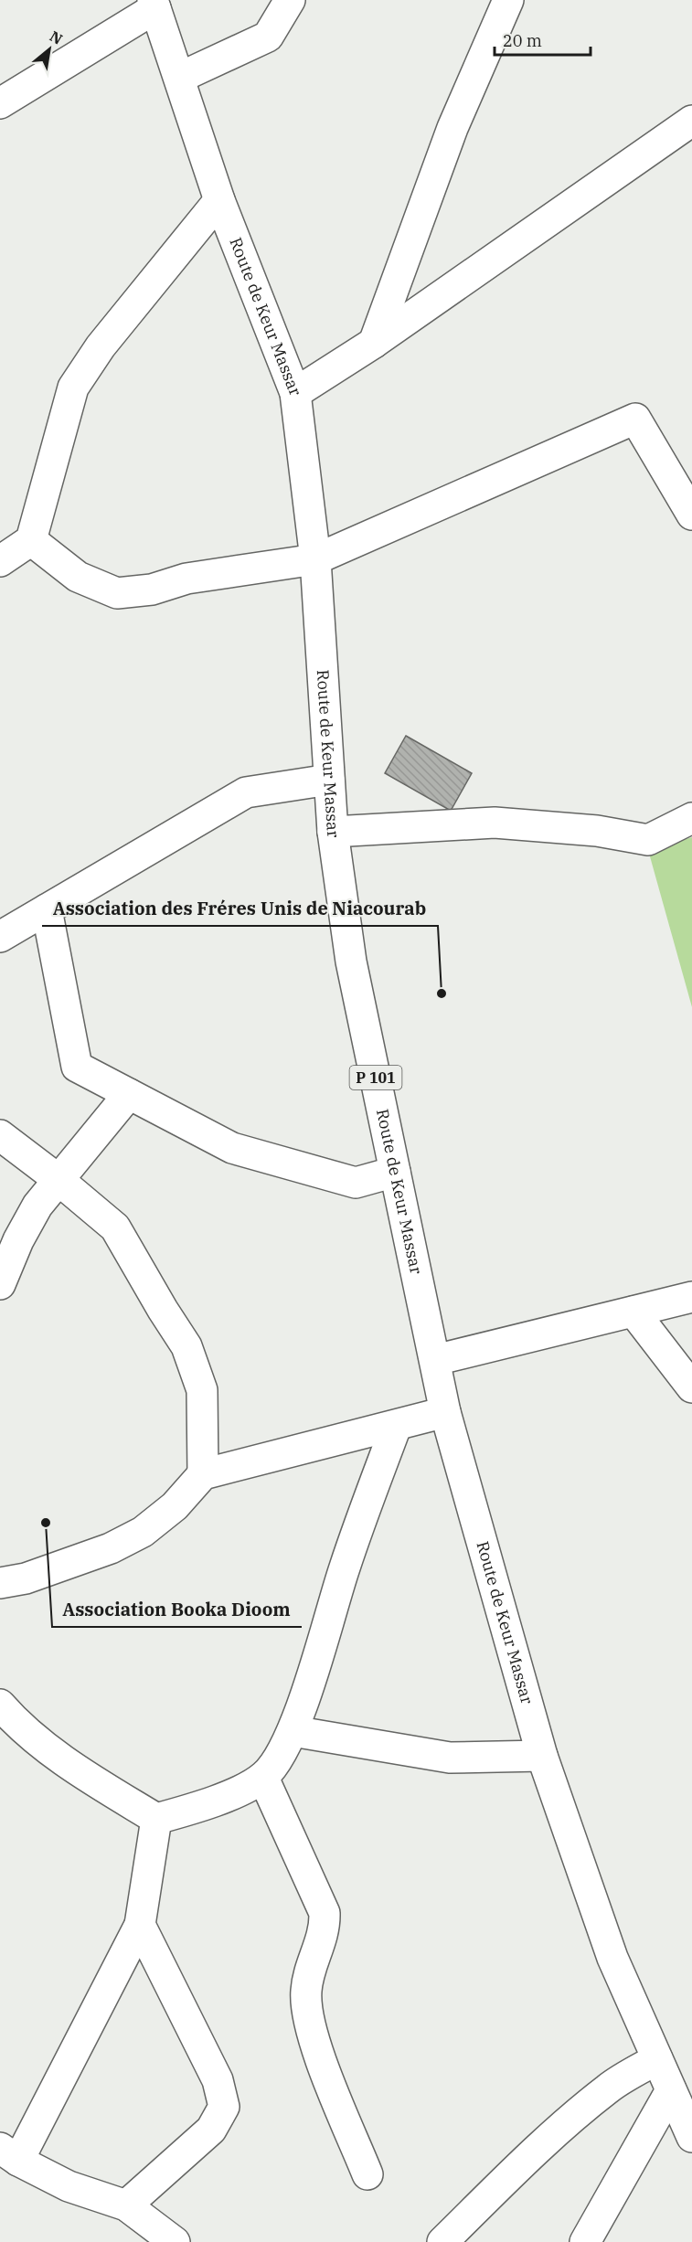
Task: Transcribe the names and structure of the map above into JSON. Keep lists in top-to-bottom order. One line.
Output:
{"streets":{"street":["Route de Keur Massar","P 101"]},"places":["Association des Fréres Unis de Niacourab","Association Booka Dioom"],"scale_bar":"20 m","north":"top right"}
